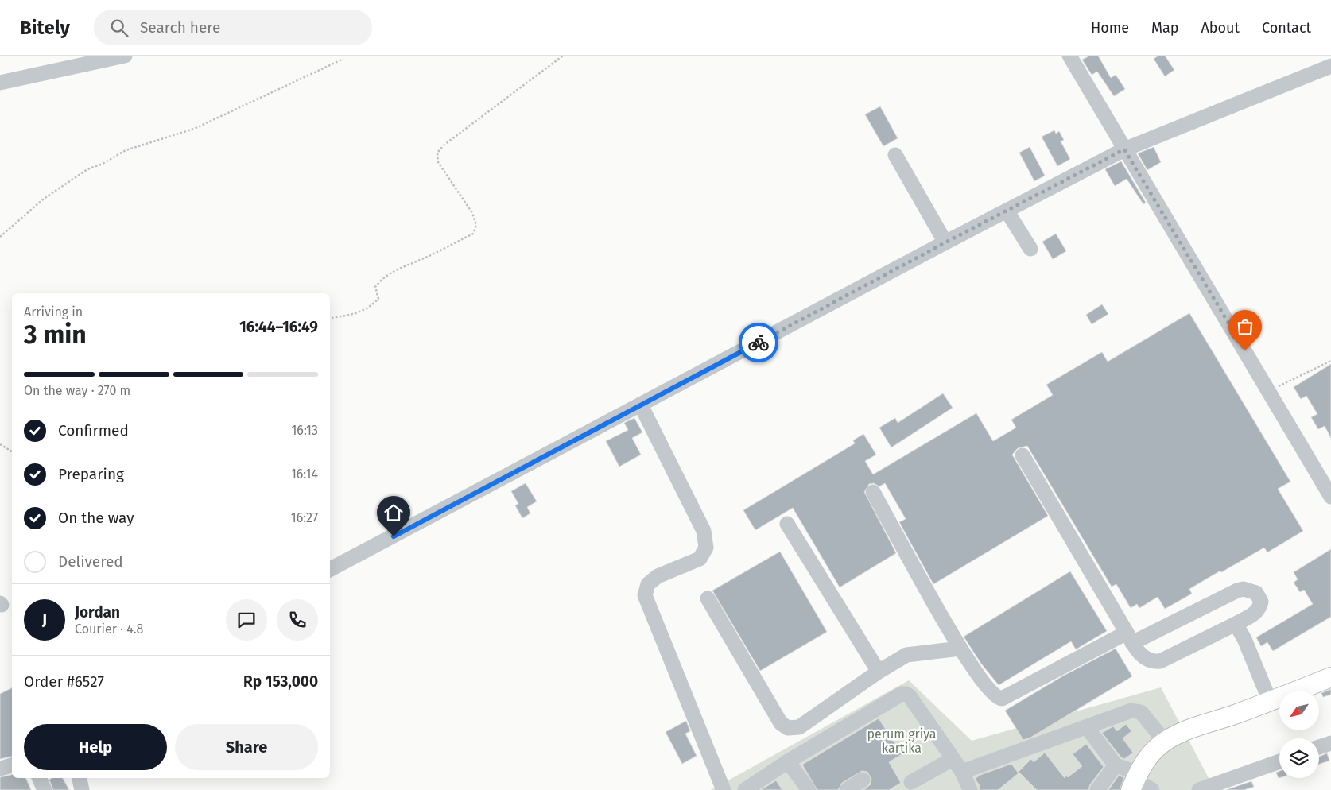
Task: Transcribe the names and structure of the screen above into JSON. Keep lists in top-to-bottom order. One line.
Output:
{"parks":["perum griya kartika"],"north":"bottom left","page":{"header":"Bitely","search":"Search here","nav":["Home","Map","About","Contact"],"heading":["3 min","Arriving in","16:44–16:49"],"panel":["Jordan","Courier · 4.8","Order #6527","Rp 153,000"],"bar":"On the way · 270 m","list":[["Confirmed","16:13"],["Preparing","16:14"],["On the way","16:27"],"Delivered"],"round":"J","buttons":["Help","Share"]}}
